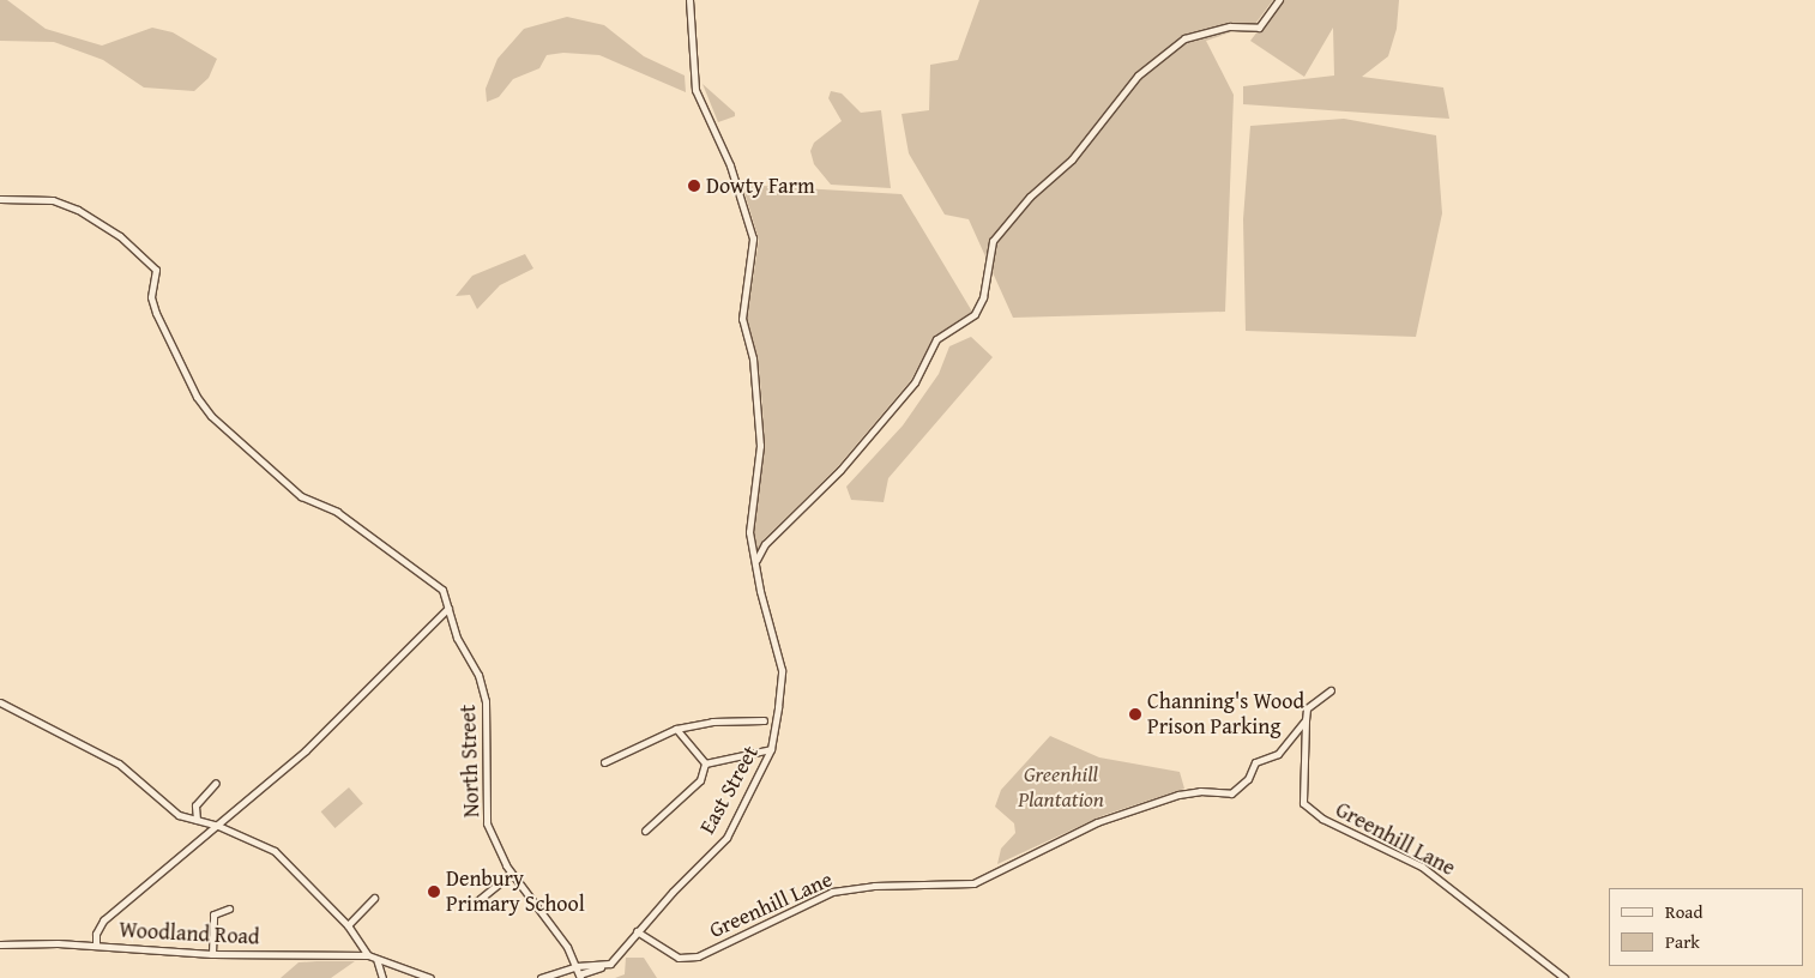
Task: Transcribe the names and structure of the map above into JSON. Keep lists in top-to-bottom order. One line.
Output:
{"streets":{"street":["North Street","East Street","Greenhill Lane","Woodland Road"]},"crossings":[["East Street","Greenhill Lane"]],"parks":["Greenhill Plantation"],"places":["Dowty Farm","Channing's Wood Prison Parking","Denbury Primary School"],"legend":["Road","Park"]}
